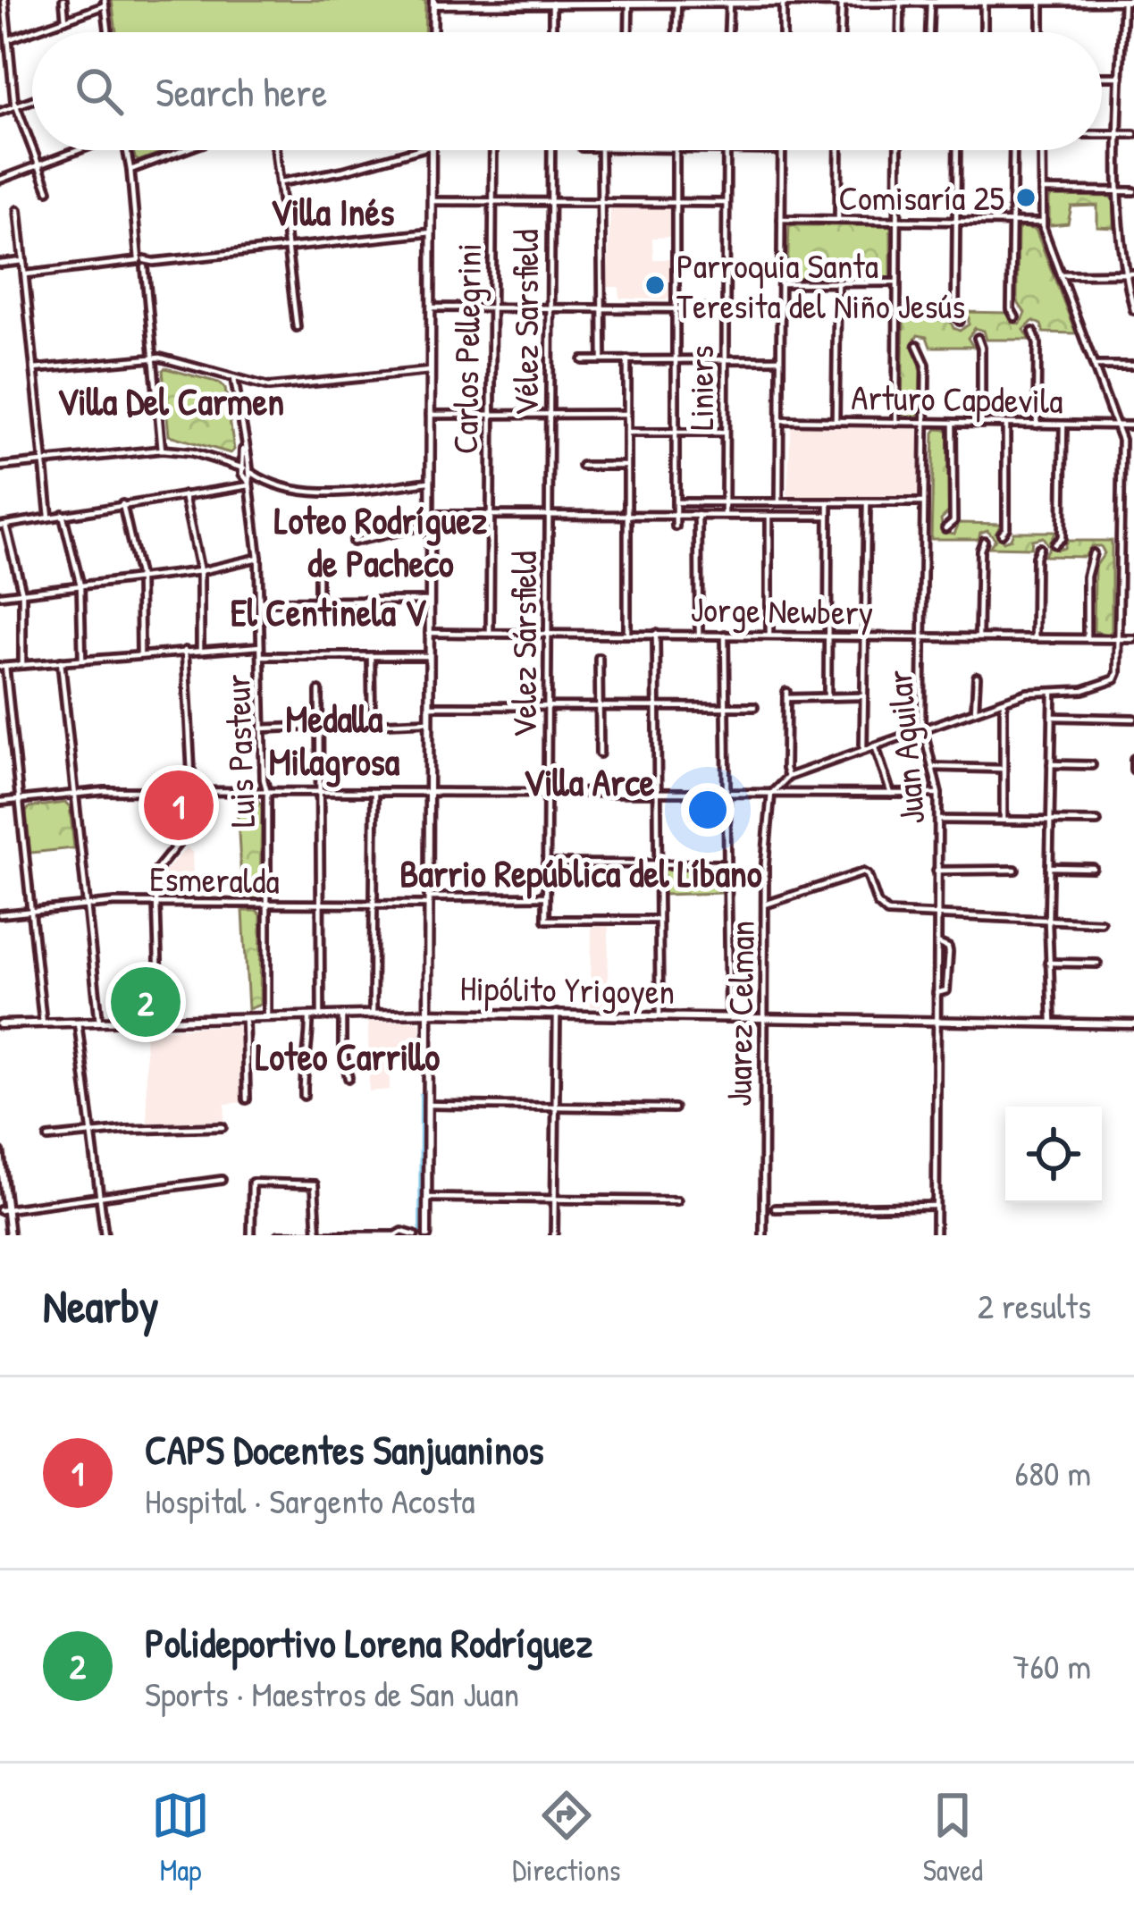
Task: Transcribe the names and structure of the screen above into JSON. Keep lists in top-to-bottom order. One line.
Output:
{"streets":{"main road":["Hipólito Yrigoyen"],"street":["Vélez Sarsfield","Carlos Pellegrini","Liniers","Arturo Capdevila","Jorge Newbery","Velez Sársfield","Juan Aguilar","Luis Pasteur","Esmeralda","Juarez Celman"]},"crossings":[["Vélez Sarsfield","Velez Sársfield"],["Carlos Pellegrini","Jorge Newbery"],["Arturo Capdevila","Juan Aguilar"],["Jorge Newbery","Velez Sársfield"],["Jorge Newbery","Juan Aguilar"],["Velez Sársfield","Esmeralda"],["Juan Aguilar","Hipólito Yrigoyen"],["Luis Pasteur","Esmeralda"],["Luis Pasteur","Hipólito Yrigoyen"],["Hipólito Yrigoyen","Juarez Celman"]],"districts":["Villa Inés","Villa Del Carmen","Loteo Rodríguez de Pacheco","El Centinela V","Medalla Milagrosa","Villa Arce","Barrio República del Líbano","Loteo Carrillo"],"places":["Comisaría 25","Parroquia Santa Teresita del Niño Jesús"],"page":{"search":"Search here","pins":["1","2"],"heading":["Nearby","2 results"],"list":[{"mark":"1","name":"CAPS Docentes Sanjuaninos","note":"Hospital · Sargento Acosta","value":"680 m"},{"mark":"2","name":"Polideportivo Lorena Rodríguez","note":"Sports · Maestros de San Juan","value":"760 m"}],"nav":["Map","Directions","Saved"]}}
